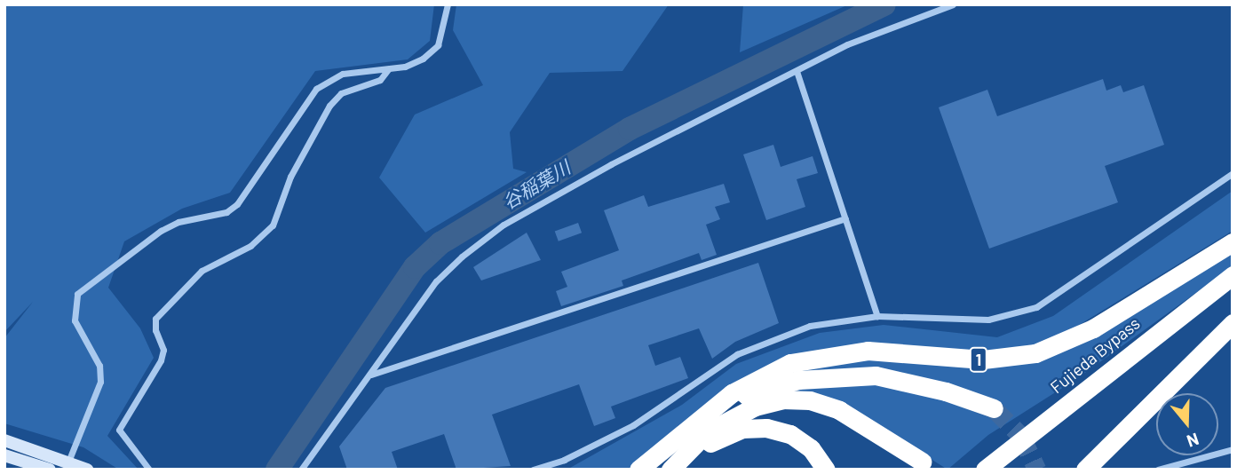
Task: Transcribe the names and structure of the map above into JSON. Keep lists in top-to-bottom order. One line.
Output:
{"streets":{"highway":["Fujieda Bypass","1"]},"water":["谷稲葉川"],"north":"bottom"}
